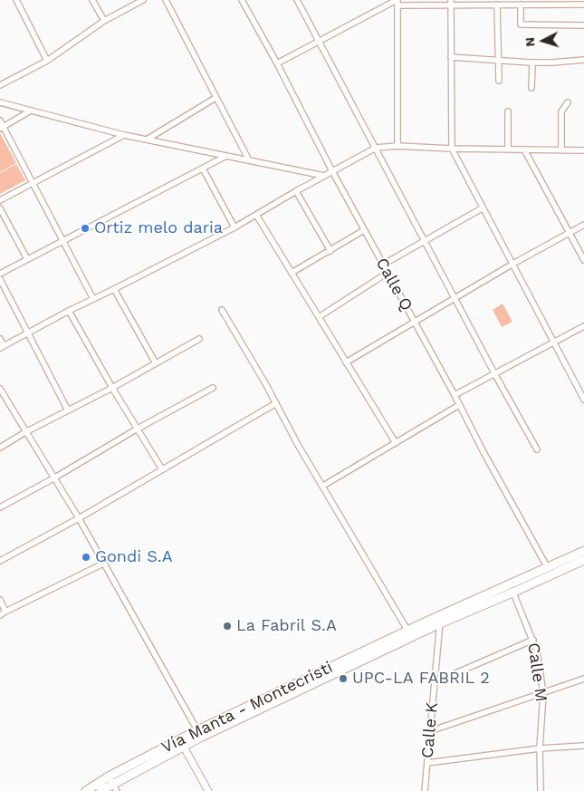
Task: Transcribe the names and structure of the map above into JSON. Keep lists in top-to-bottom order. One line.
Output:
{"streets":{"main road":["Vía Manta - Montecristi"],"street":["Calle Q","Calle M","Calle K"]},"crossings":[["Calle Q","Vía Manta - Montecristi"],["Calle M","Vía Manta - Montecristi"],["Vía Manta - Montecristi","Calle K"]],"places":["Ortiz melo daria","Gondi S.A","La Fabril S.A","UPC-LA FABRIL 2"],"north":"left"}
